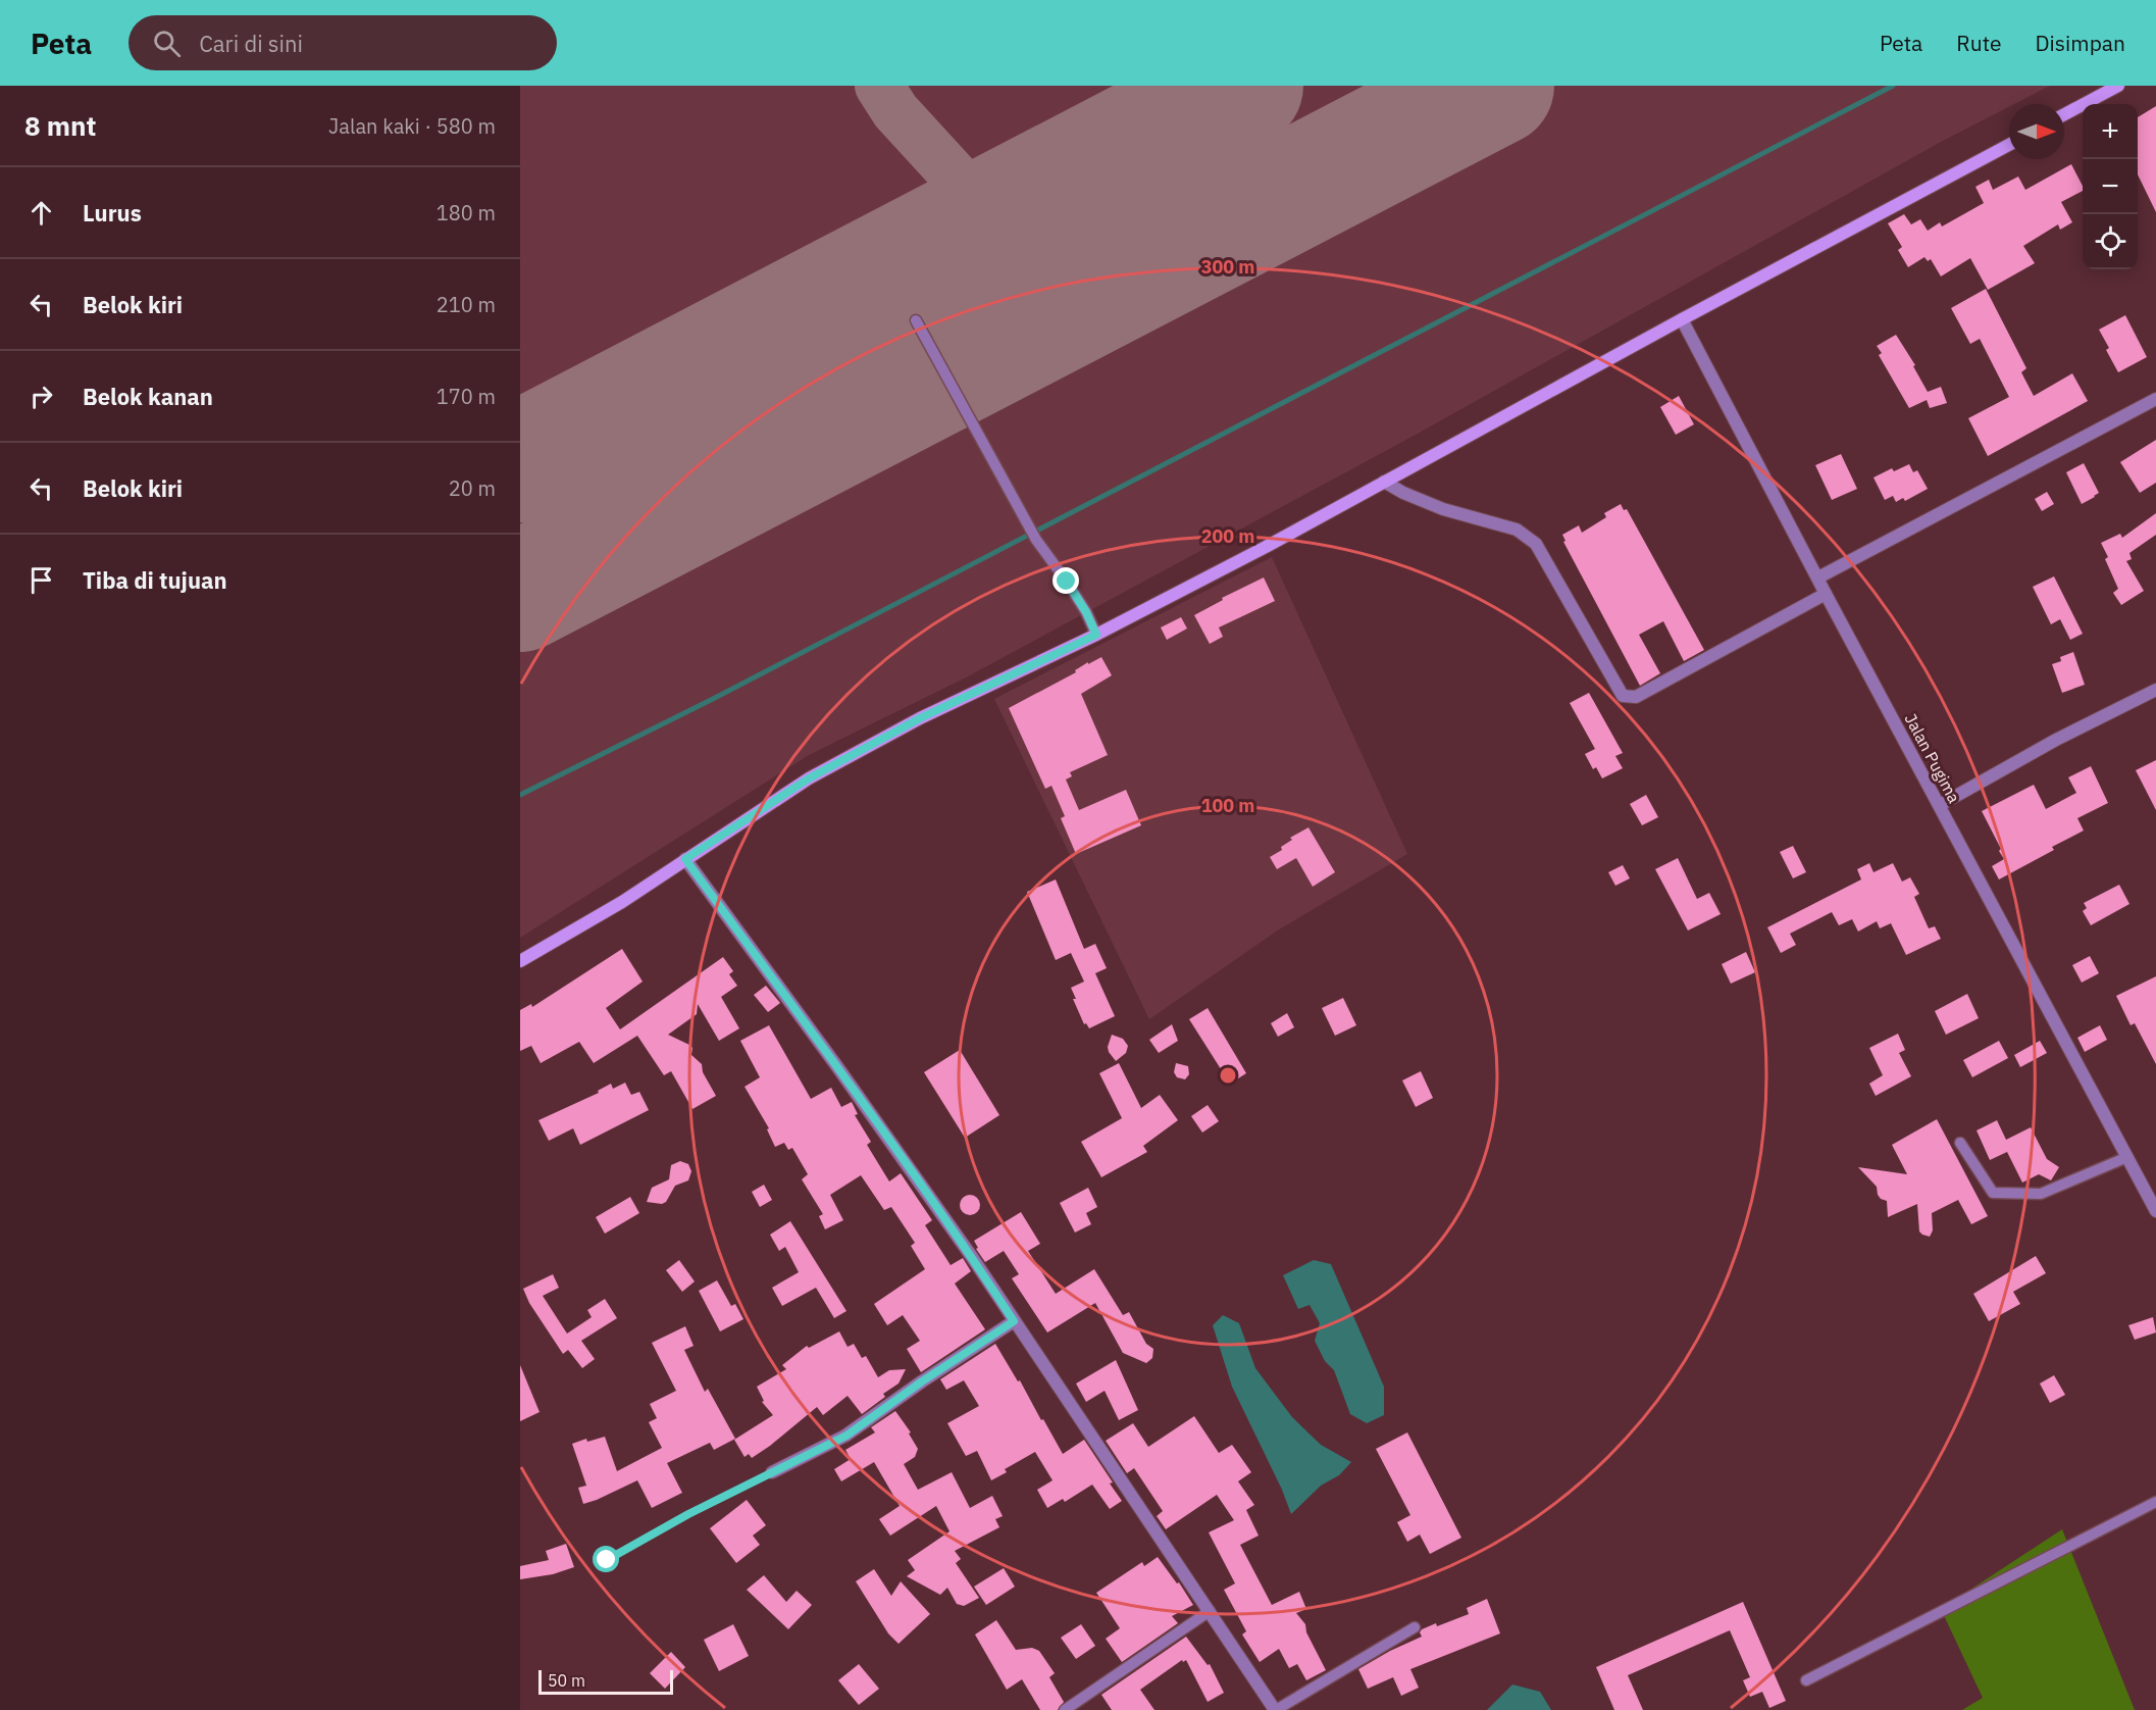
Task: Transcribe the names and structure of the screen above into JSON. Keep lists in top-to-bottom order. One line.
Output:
{"streets":{"street":["Jalan Pugima"]},"scale_bar":"50 m","north":"right","page":{"header":"Peta","search":"Cari di sini","nav":["Peta","Rute","Disimpan"],"heading":["8 mnt","Jalan kaki · 580 m"],"map_buttons":["+","−"],"list":[["Lurus","180 m"],["Belok kiri","210 m"],["Belok kanan","170 m"],["Belok kiri","20 m"],"Tiba di tujuan"],"scale":"50 m"},"rings":["300 m","200 m","100 m"]}
